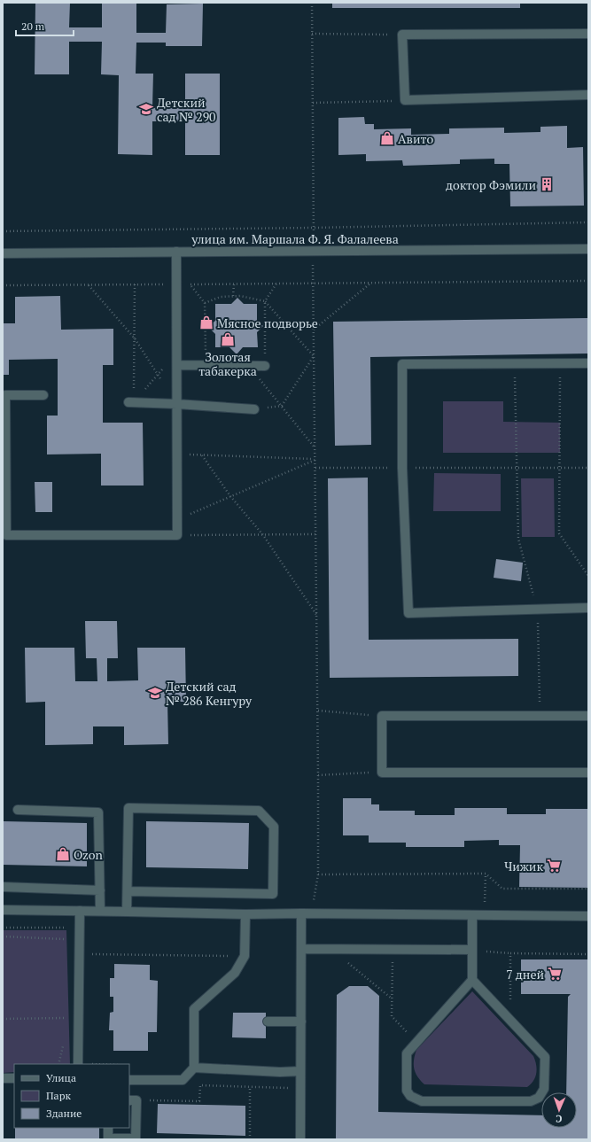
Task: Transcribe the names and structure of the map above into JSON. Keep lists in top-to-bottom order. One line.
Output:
{"streets":{"street":["улица им. Маршала Ф. Я. Фалалеева"]},"places":{"school or university":["Детский сад № 290","Детский сад № 286 Кенгуру"],"shop":["Авито","Мясное подворье","Золотая табакерка","Ozon"],"building":["доктор Фэмили"],"supermarket":["Чижик","7 дней"]},"legend":["Улица","Парк","Здание"],"scale_bar":"20 m","north":"bottom"}
